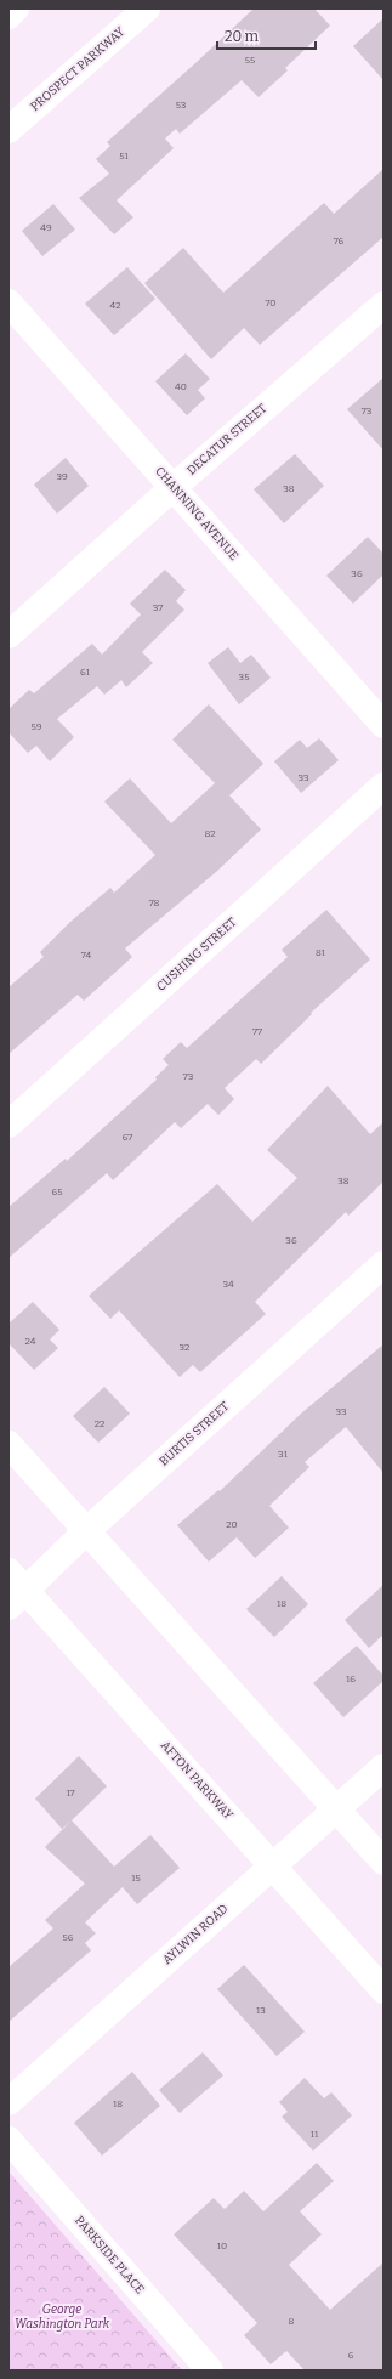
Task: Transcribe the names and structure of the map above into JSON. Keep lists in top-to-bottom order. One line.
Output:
{"streets":{"street":["PROSPECT PARKWAY","DECATUR STREET","CHANNING AVENUE","CUSHING STREET","BURTIS STREET","AFTON PARKWAY","AYLWIN ROAD","PARKSIDE PLACE"]},"crossings":[["DECATUR STREET","CHANNING AVENUE"],["BURTIS STREET","AFTON PARKWAY"],["AFTON PARKWAY","AYLWIN ROAD"]],"parks":["George Washington Park"],"house_numbers":["55","53","51","49","76","70","42","40","73","39","38","36","37","61","35","59","33","82","78","81","74","77","73","67","38","65","36","34","24","32","33","22","31","20","18","16","17","15","56","13","18","11","10","8","6"],"scale_bar":"20 m"}
